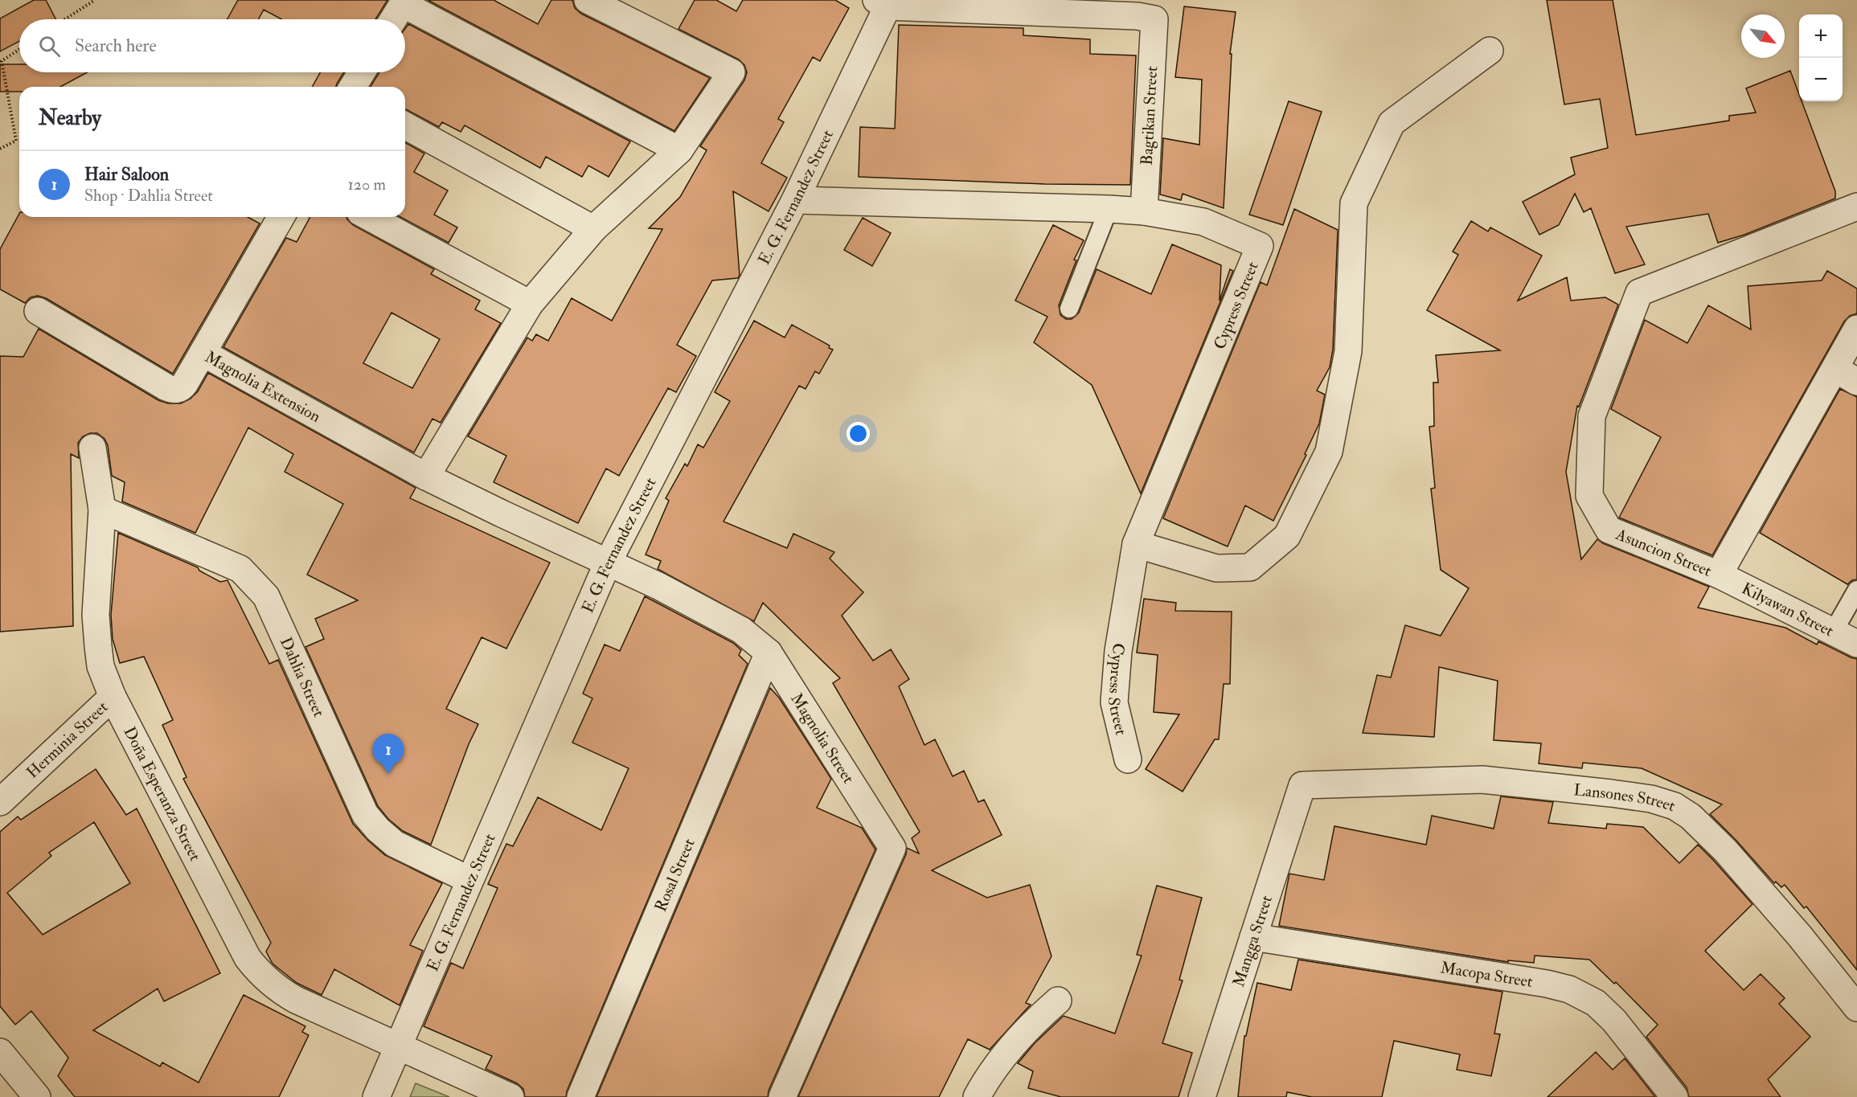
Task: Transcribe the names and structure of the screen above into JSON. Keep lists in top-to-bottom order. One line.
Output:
{"streets":{"street":["Bagtikan Street","E. G. Fernandez Street","Cypress Street","Magnolia Extension","Asuncion Street","Kilyawan Street","Dahlia Street","Magnolia Street","Herminia Street","Doña Esperanza Street","Lansones Street","Rosal Street","Mangga Street","Macopa Street"]},"crossings":[["Bagtikan Street","E. G. Fernandez Street"],["Bagtikan Street","Cypress Street"],["E. G. Fernandez Street","Cypress Street"],["E. G. Fernandez Street","Dahlia Street"],["E. G. Fernandez Street","Magnolia Street"],["E. G. Fernandez Street","Doña Esperanza Street"],["Magnolia Extension","Magnolia Street"],["Asuncion Street","Kilyawan Street"],["Dahlia Street","Doña Esperanza Street"],["Magnolia Street","Rosal Street"],["Herminia Street","Doña Esperanza Street"],["Lansones Street","Mangga Street"],["Mangga Street","Macopa Street"]],"north":"bottom right","page":{"map_buttons":["+","−"],"search":"Search here","heading":"Nearby","list":[{"mark":"1","name":"Hair Saloon","note":"Shop · Dahlia Street","value":"120 m"}],"pins":"1"}}
